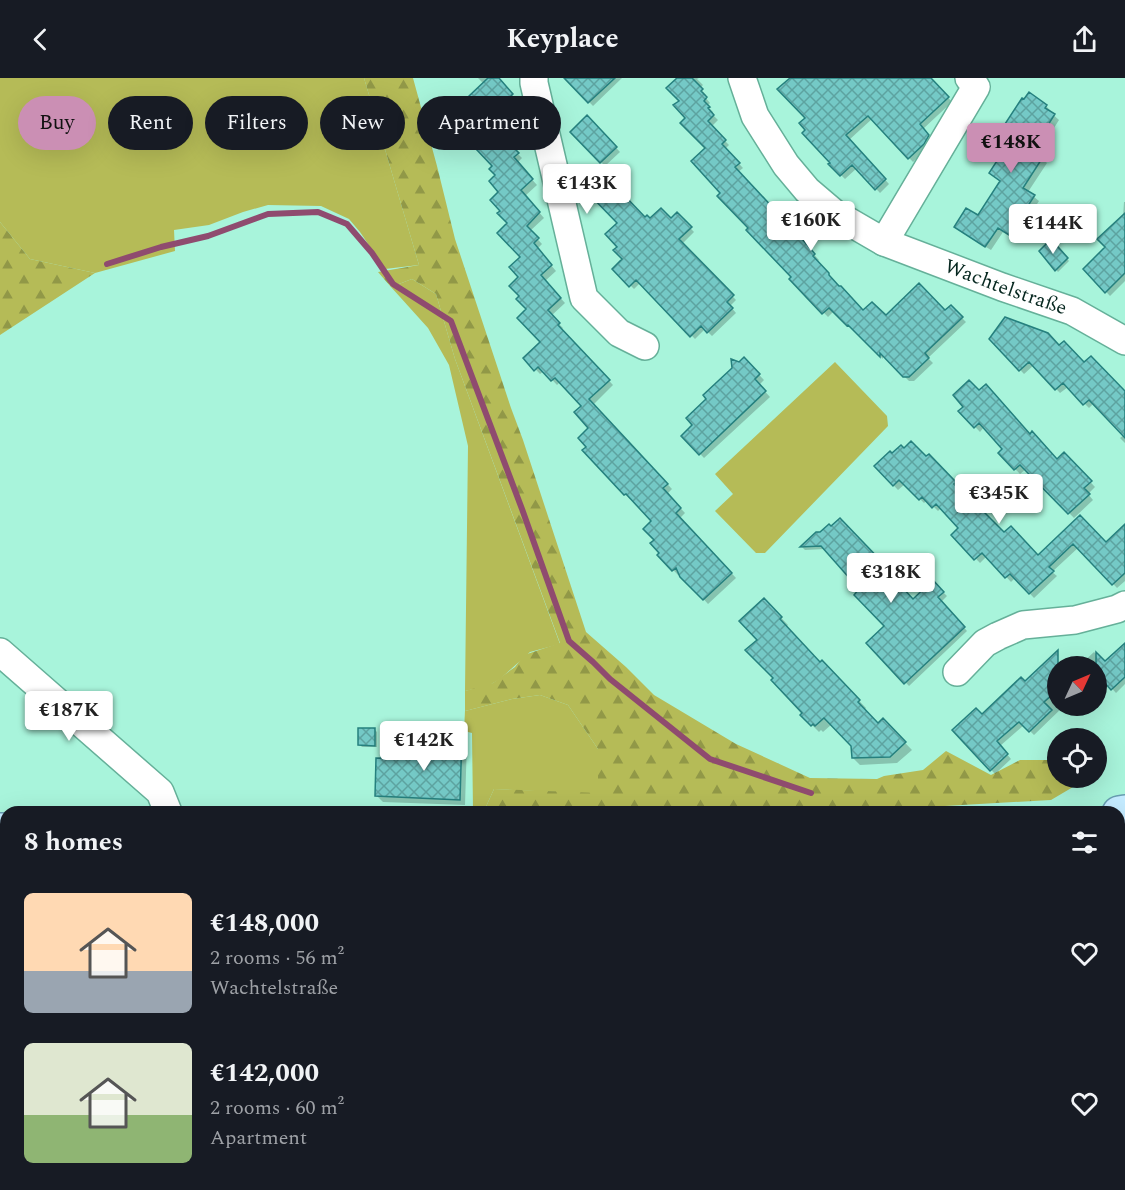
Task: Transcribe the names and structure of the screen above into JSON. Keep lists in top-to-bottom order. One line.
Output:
{"streets":{"street":["Wachtelstraße"]},"north":"top right","page":{"header":"Keyplace","chip":["Buy","Rent","Filters","New","Apartment"],"price":["€148K","€143K","€160K","€144K","€345K","€318K","€187K","€142K"],"heading":"8 homes","list":[{"name":"€148,000","note":"2 rooms · 56 m² · Wachtelstraße"},{"name":"€142,000","note":"2 rooms · 60 m² · Apartment"}]}}
